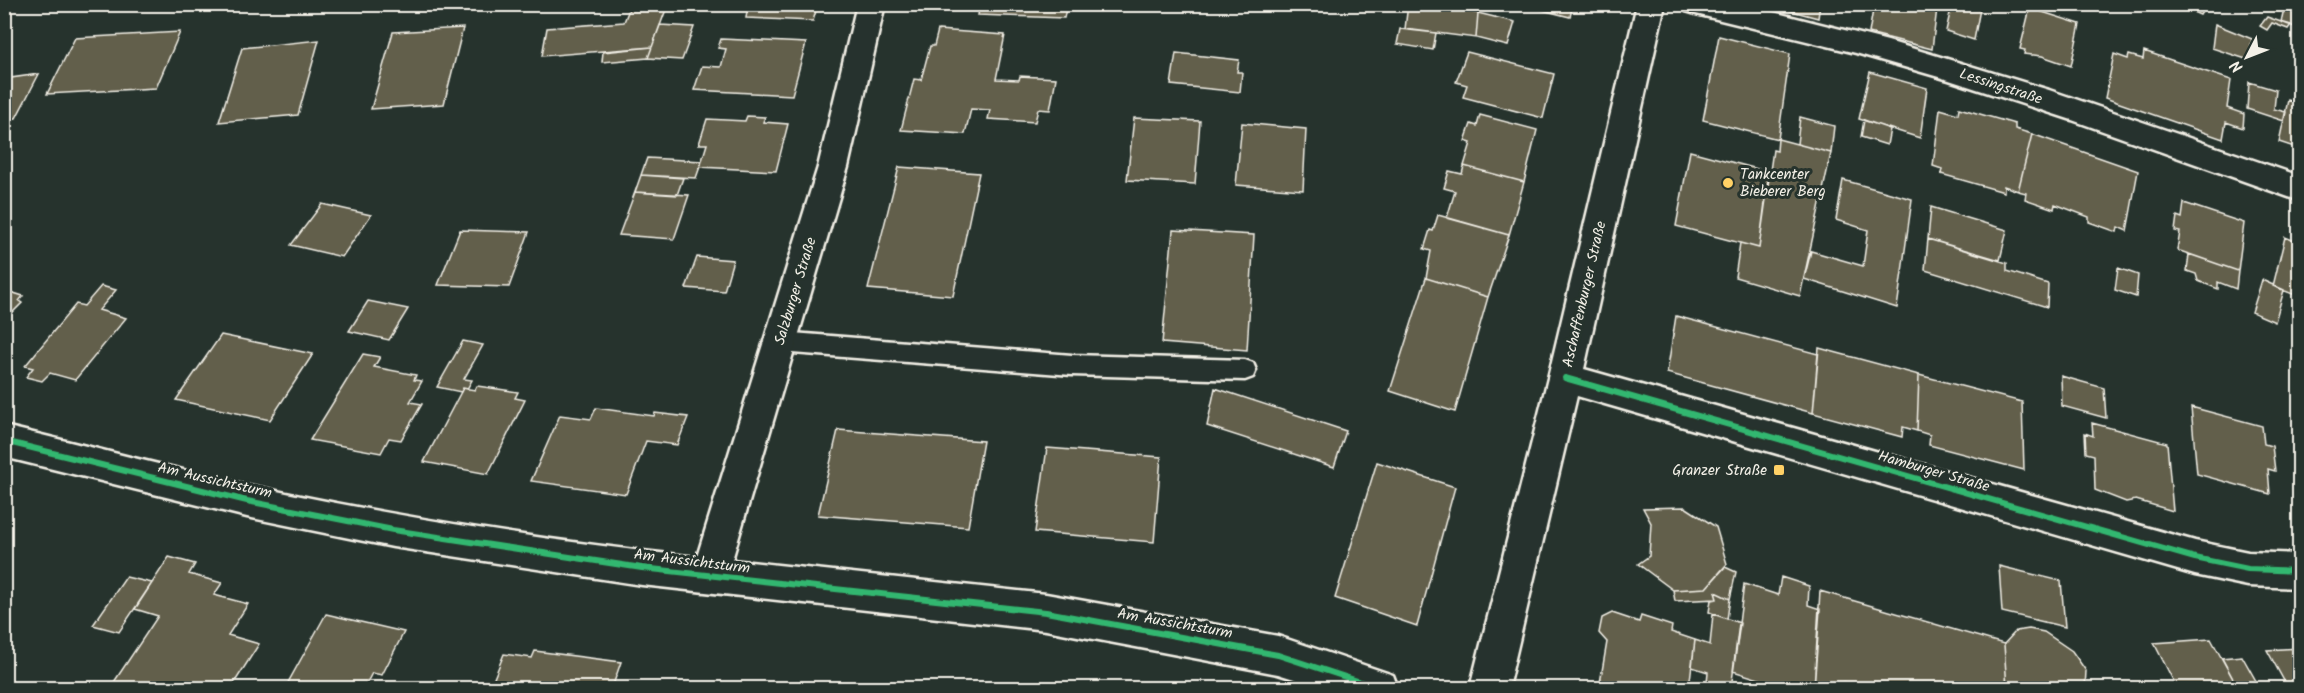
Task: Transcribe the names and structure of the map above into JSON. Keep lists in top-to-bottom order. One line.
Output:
{"streets":{"street":["Lessingstraße","Salzburger Straße","Aschaffenburger Straße","Hamburger Straße","Am Aussichtsturm"]},"crossings":[["Salzburger Straße","Am Aussichtsturm"],["Aschaffenburger Straße","Hamburger Straße"]],"places":{"other":["Tankcenter Bieberer Berg"],"transit":["Granzer Straße"]},"north":"bottom left"}
